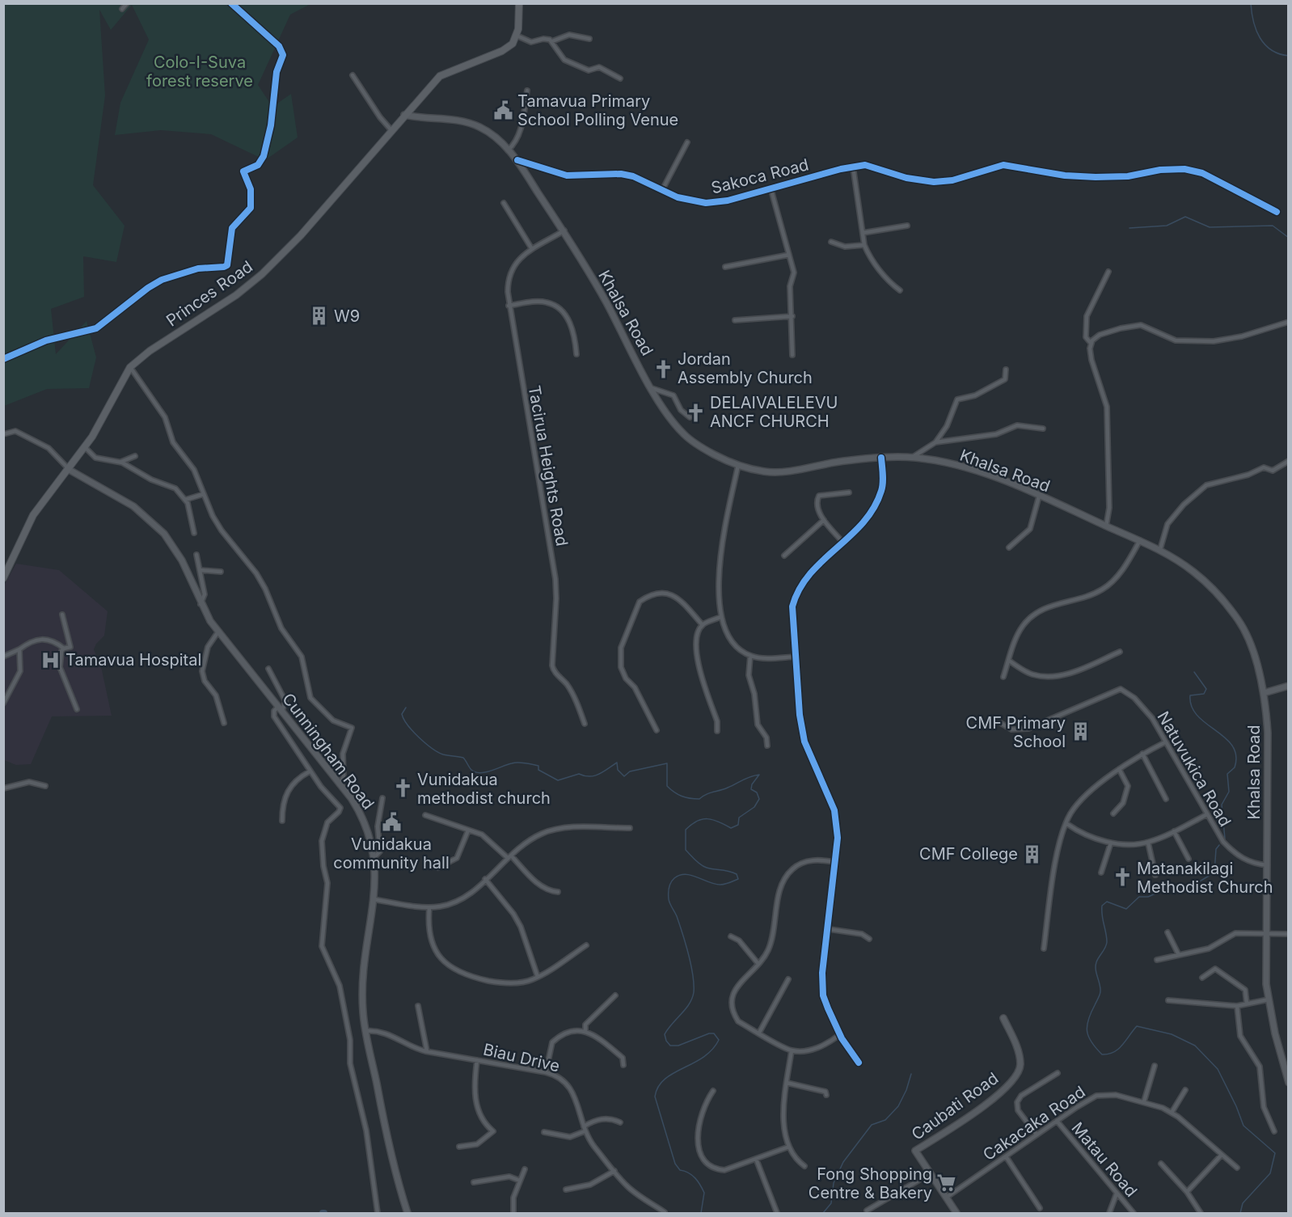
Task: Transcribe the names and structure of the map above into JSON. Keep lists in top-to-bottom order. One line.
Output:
{"streets":{"main road":["Princes Road","Khalsa Road","Cunningham Road","Caubati Road"],"street":["Sakoca Road","Tacirua Heights Road","Natuvukica Road","Biau Drive","Cakacaka Road","Matau Road"]},"crossings":[["Sakoca Road","Khalsa Road"],["Princes Road","Khalsa Road"],["Princes Road","Cunningham Road"],["Khalsa Road","Tacirua Heights Road"],["Khalsa Road","Natuvukica Road"],["Cunningham Road","Biau Drive"],["Caubati Road","Cakacaka Road"],["Cakacaka Road","Matau Road"]],"parks":["Colo-I-Suva forest reserve"],"places":{"public building":["Tamavua Primary School Polling Venue","Vunidakua community hall"],"building":["W9","CMF Primary School","CMF College"],"church":["Jordan Assembly Church","DELAIVALELEVU ANCF CHURCH","Vunidakua methodist church","Matanakilagi Methodist Church"],"hospital":["Tamavua Hospital"],"supermarket":["Fong Shopping Centre & Bakery"]}}
